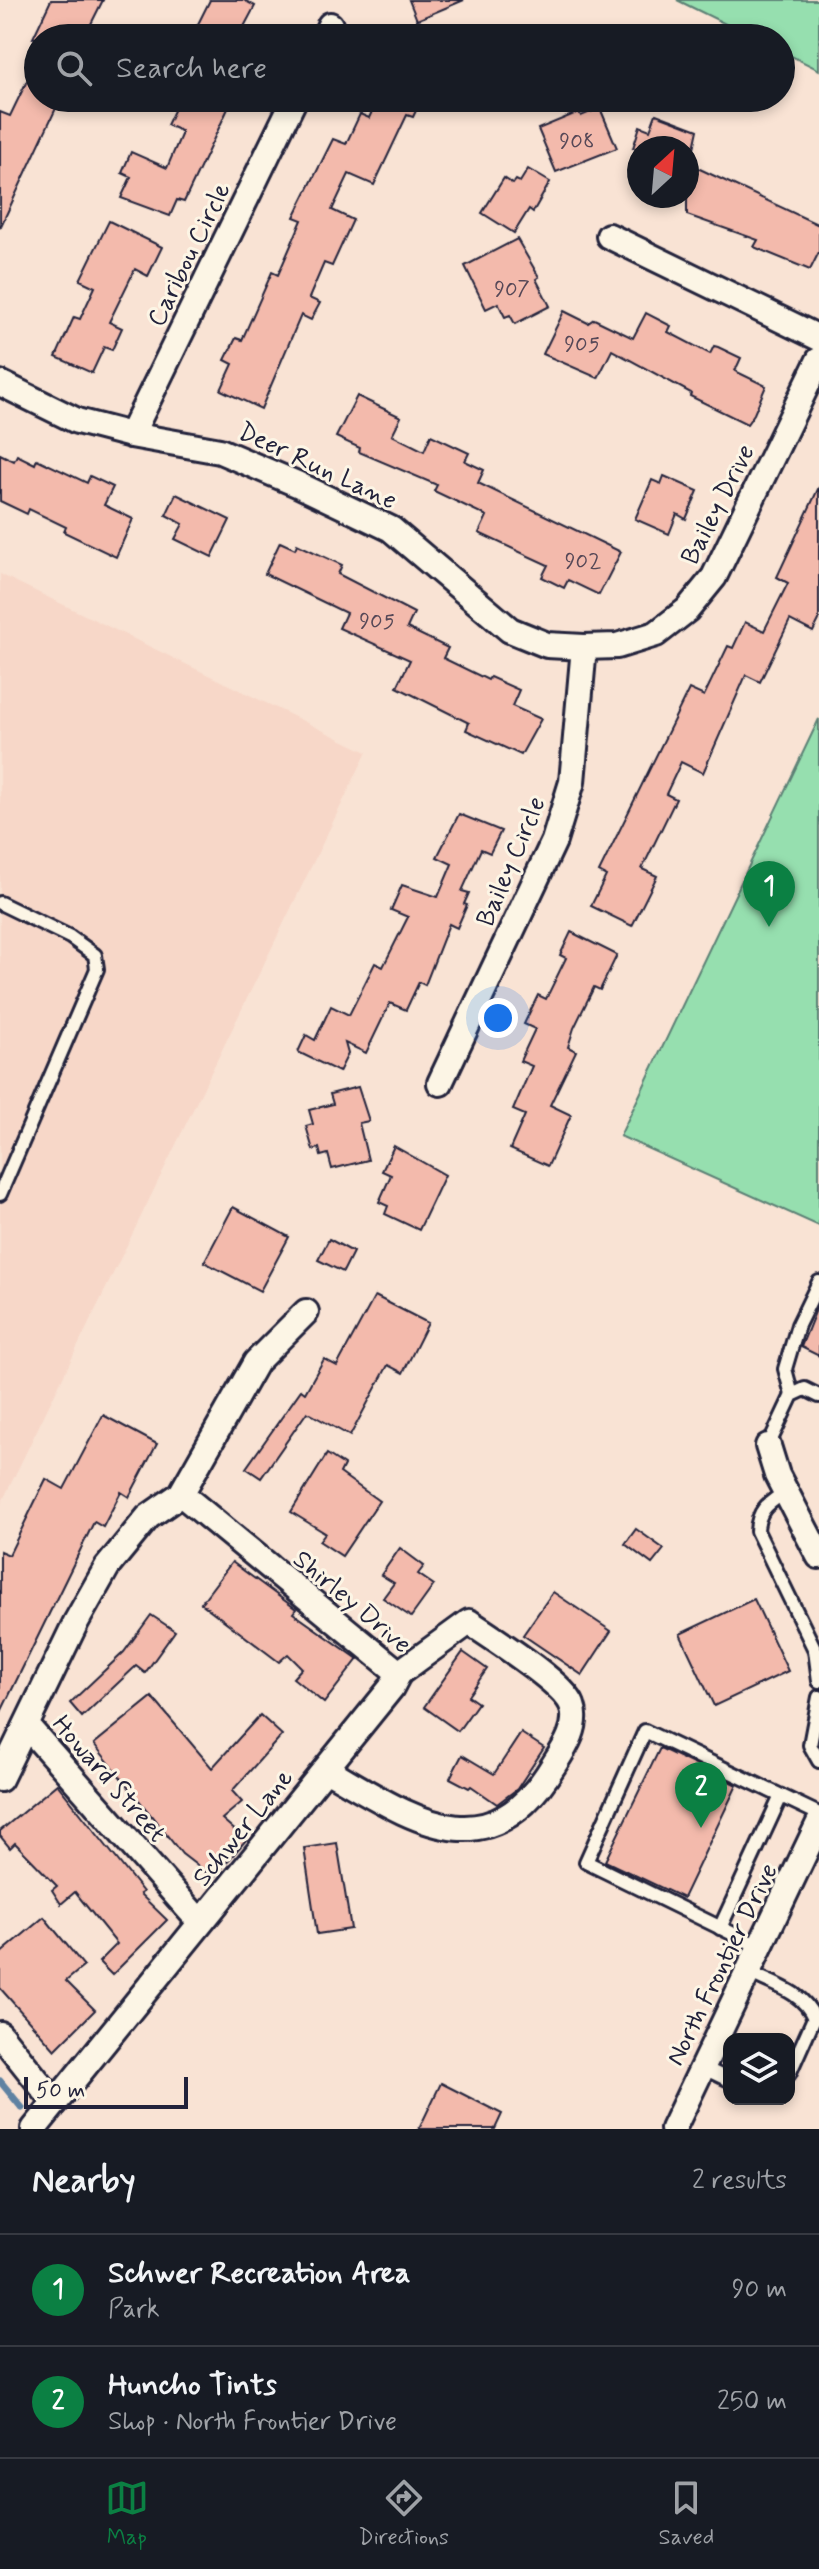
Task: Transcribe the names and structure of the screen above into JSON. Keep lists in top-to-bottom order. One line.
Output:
{"streets":{"street":["Caribou Circle","Deer Run Lane","Bailey Drive","Bailey Circle","Shirley Drive","Howard Street","Schwer Lane","North Frontier Drive"]},"crossings":[["Caribou Circle","Deer Run Lane"],["Deer Run Lane","Bailey Drive"],["Deer Run Lane","Bailey Circle"],["Bailey Drive","Bailey Circle"],["Shirley Drive","Howard Street"],["Shirley Drive","Schwer Lane"],["Howard Street","Schwer Lane"]],"house_numbers":["908","907","905","902","905"],"scale_bar":"50 m","north":"top right","page":{"search":"Search here","pins":["1","2"],"scale":"50 m","heading":["Nearby","2 results"],"list":[{"mark":"1","name":"Schwer Recreation Area","note":"Park","value":"90 m"},{"mark":"2","name":"Huncho Tints","note":"Shop · North Frontier Drive","value":"250 m"}],"nav":["Map","Directions","Saved"]}}
